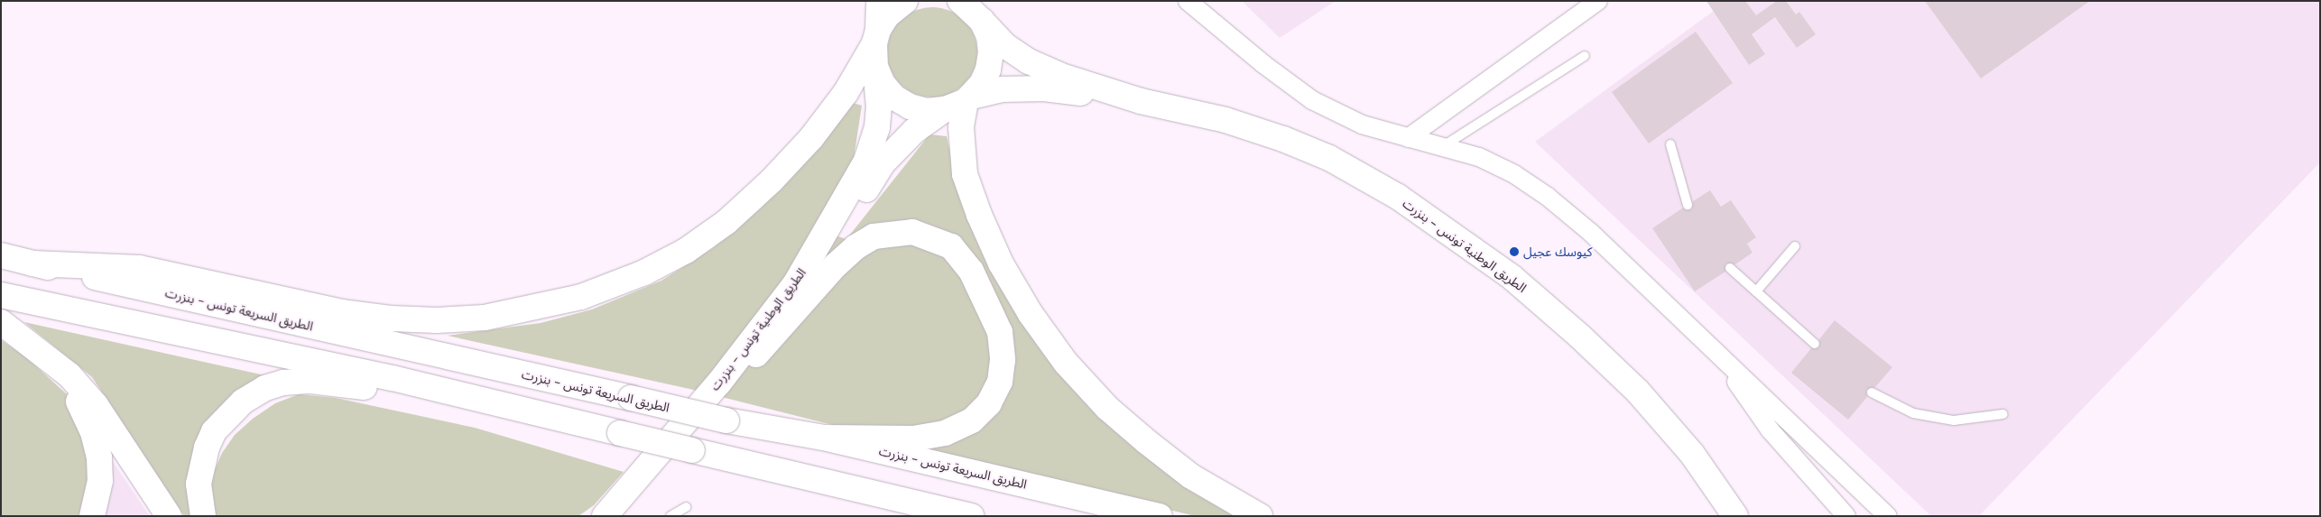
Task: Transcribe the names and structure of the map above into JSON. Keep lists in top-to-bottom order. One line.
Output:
{"streets":{"main road":["الطريق الوطنية تونس - بنزرت","الطريق السريعة تونس - بنزرت"]},"places":["كيوسك عجيل"]}
